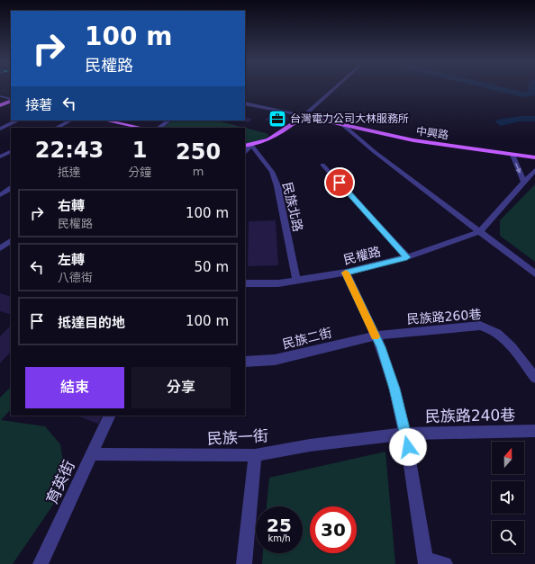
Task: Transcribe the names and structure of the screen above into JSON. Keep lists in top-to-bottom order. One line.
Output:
{"streets":{"main road":["中興路"],"street":["民族北路","民權路","民族路260巷","民族二街","民族路240巷","民族一街","育英街"]},"crossings":[["民族北路","民權路"],["民族路260巷","民族二街"],["民族路240巷","民族一街"],["民族一街","育英街"]],"places":{"office":["台灣電力公司大林服務所"]},"north":"top","page":{"turn":["100 m","民權路"],"then":"接著","eta":["22:43","抵達","1","分鐘","250","m"],"list":[{"name":"右轉","note":"民權路","value":"100 m"},{"name":"左轉","note":"八德街","value":"50 m"},{"name":"抵達目的地","value":"100 m"}],"buttons":["結束","分享"],"speed":"25 km/h","limit":"30"}}
